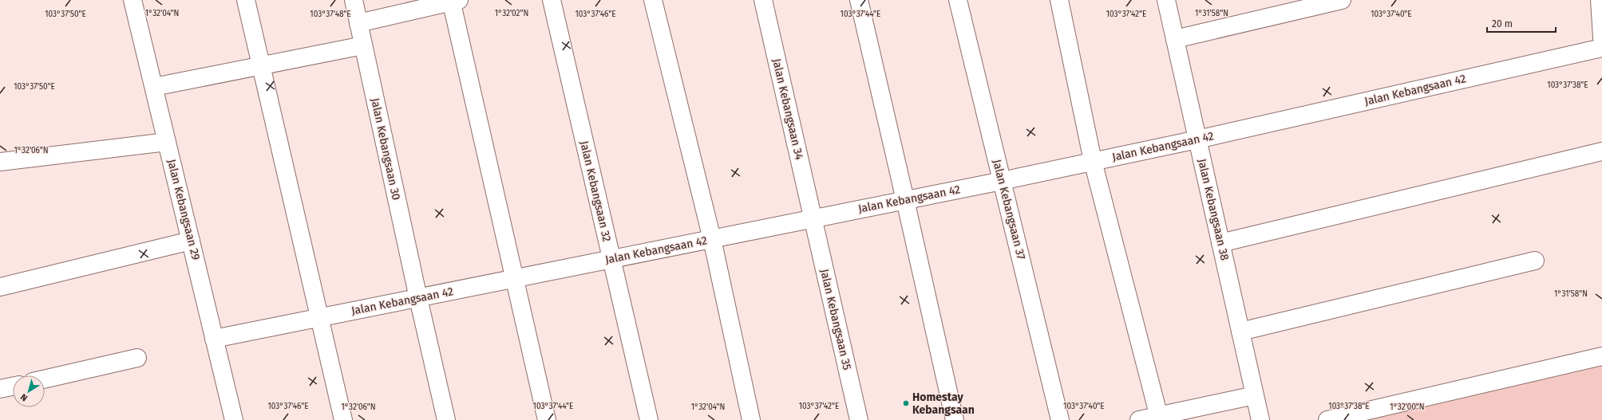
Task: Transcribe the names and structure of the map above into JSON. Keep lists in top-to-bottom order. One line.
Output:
{"streets":{"street":["Jalan Kebangsaan 42","Jalan Kebangsaan 34","Jalan Kebangsaan 30","Jalan Kebangsaan 32","Jalan Kebangsaan 29","Jalan Kebangsaan 37","Jalan Kebangsaan 38","Jalan Kebangsaan 35"]},"crossings":[["Jalan Kebangsaan 42","Jalan Kebangsaan 34"],["Jalan Kebangsaan 42","Jalan Kebangsaan 30"],["Jalan Kebangsaan 42","Jalan Kebangsaan 32"],["Jalan Kebangsaan 42","Jalan Kebangsaan 29"],["Jalan Kebangsaan 42","Jalan Kebangsaan 37"],["Jalan Kebangsaan 42","Jalan Kebangsaan 38"],["Jalan Kebangsaan 42","Jalan Kebangsaan 35"],["Jalan Kebangsaan 34","Jalan Kebangsaan 35"]],"places":["Homestay Kebangsaan"],"scale_bar":"20 m","north":"bottom left","coordinates":["1°32'04\"N","1°32'02\"N","1°31'58\"N","103°37'50\"E","103°37'48\"E","103°37'46\"E","103°37'44\"E","103°37'42\"E","103°37'40\"E","103°37'38\"E","1°32'06\"N","1°32'00\"N"]}
